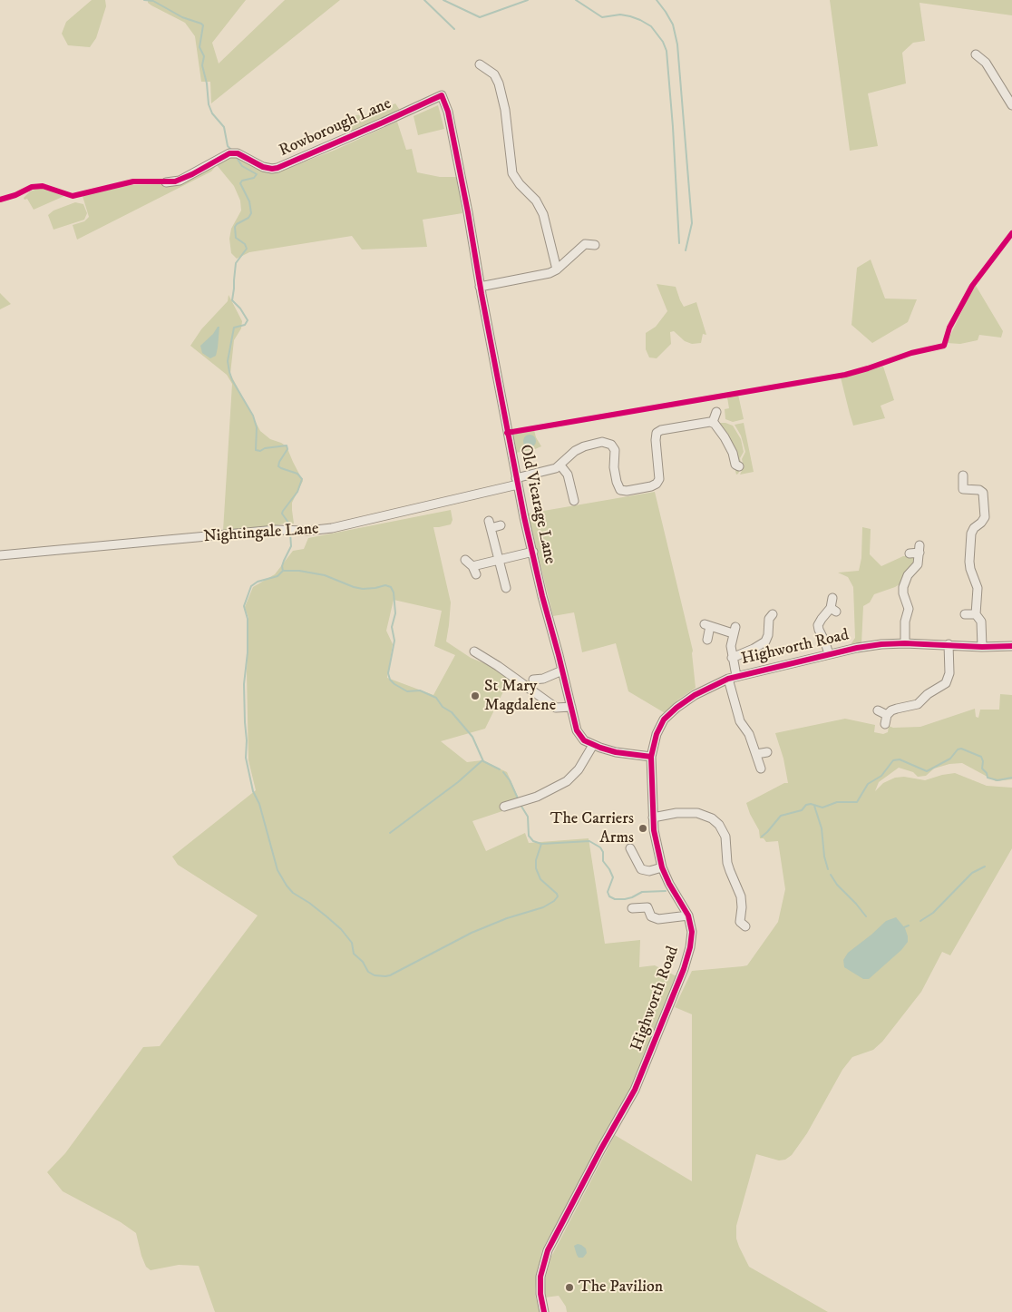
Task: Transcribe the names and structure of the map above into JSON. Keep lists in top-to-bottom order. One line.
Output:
{"streets":{"street":["Rowborough Lane","Old Vicarage Lane","Nightingale Lane","Highworth Road"]},"crossings":[["Rowborough Lane","Old Vicarage Lane"],["Old Vicarage Lane","Nightingale Lane"],["Old Vicarage Lane","Highworth Road"]],"places":["St Mary Magdalene","The Carriers Arms","The Pavilion"]}
